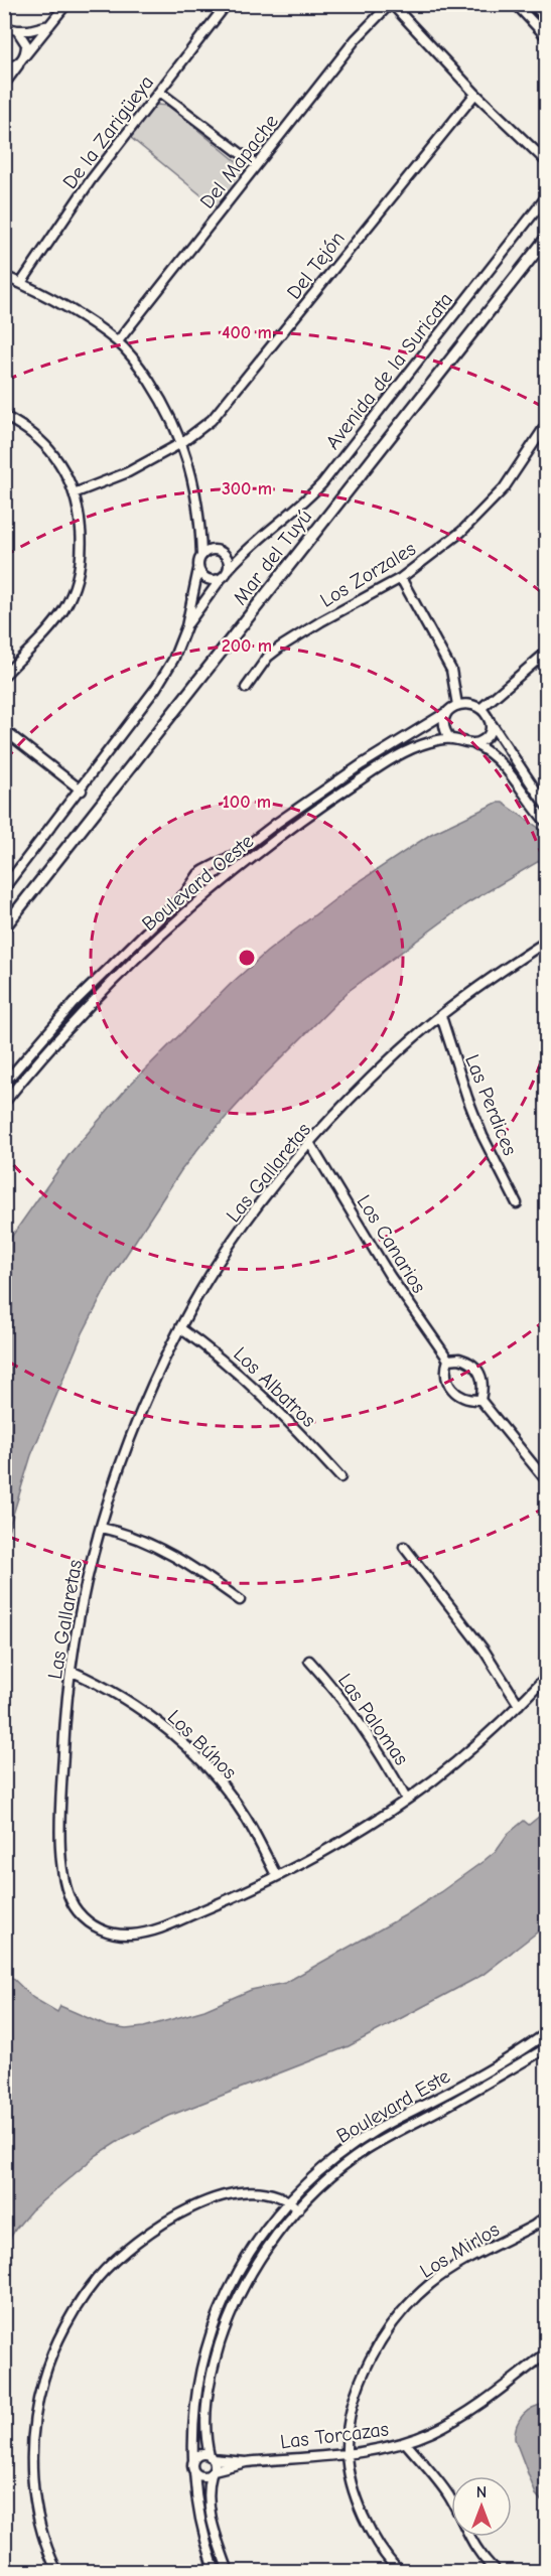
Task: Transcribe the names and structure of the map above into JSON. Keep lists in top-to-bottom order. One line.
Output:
{"streets":{"street":["De la Zarigüeya","Del Mapache","Del Tejón","Avenida de la Suricata","Mar del Tuyú","Los Zorzales","Boulevard Oeste","Las Perdices","Las Gallaretas","Los Canarios","Los Albatros","Las Palomas","Los Búhos","Boulevard Este","Los Mirlos","Las Torcazas"]},"crossings":[["De la Zarigüeya","Avenida de la Suricata"],["Del Mapache","Avenida de la Suricata"],["Del Tejón","Avenida de la Suricata"],["Las Perdices","Las Gallaretas"],["Las Gallaretas","Los Canarios"],["Las Gallaretas","Los Albatros"],["Las Gallaretas","Las Palomas"],["Las Gallaretas","Los Búhos"],["Los Mirlos","Las Torcazas"]],"north":"top","rings":["400 m","300 m","200 m","100 m"]}
